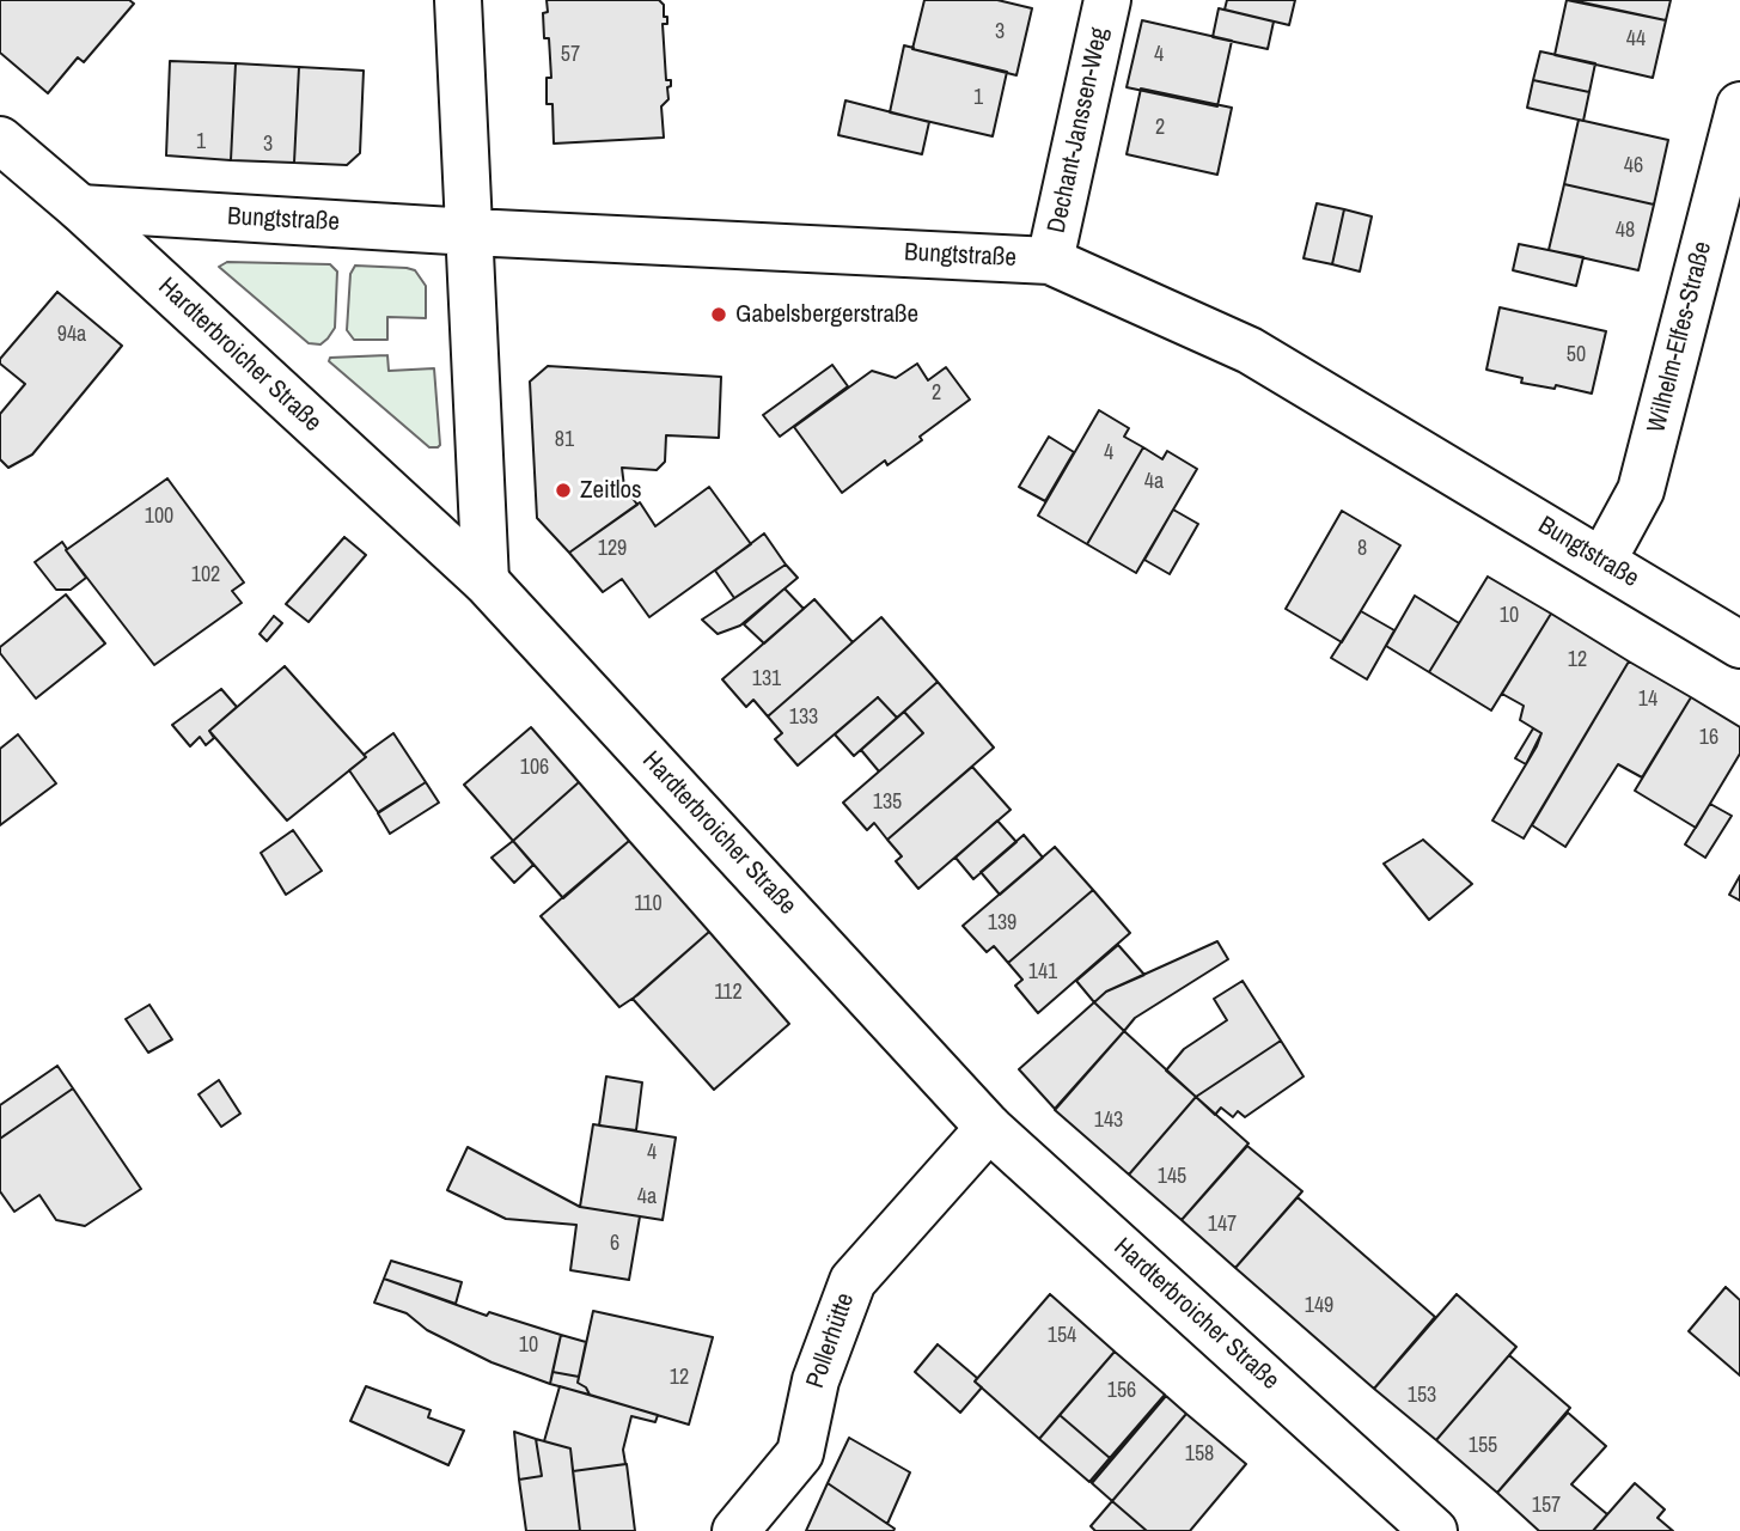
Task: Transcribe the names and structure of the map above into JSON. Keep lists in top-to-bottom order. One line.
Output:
{"streets":{"street":["Dechant-Janssen-Weg","Bungtstraße","Wilhelm-Elfes-Straße","Hardterbroicher Straße","Pollerhütte"]},"crossings":[["Dechant-Janssen-Weg","Bungtstraße"],["Bungtstraße","Wilhelm-Elfes-Straße"],["Bungtstraße","Hardterbroicher Straße"],["Hardterbroicher Straße","Pollerhütte"]],"places":["Gabelsbergerstraße","Zeitlos"],"house_numbers":["3","44","57","4","1","2","1","3","46","48","94a","50","2","81","4","4a","100","129","8","102","10","12","131","14","133","16","106","135","110","139","141","112","143","4","145","4a","147","6","149","154","10","12","156","153","155","158","157"]}
